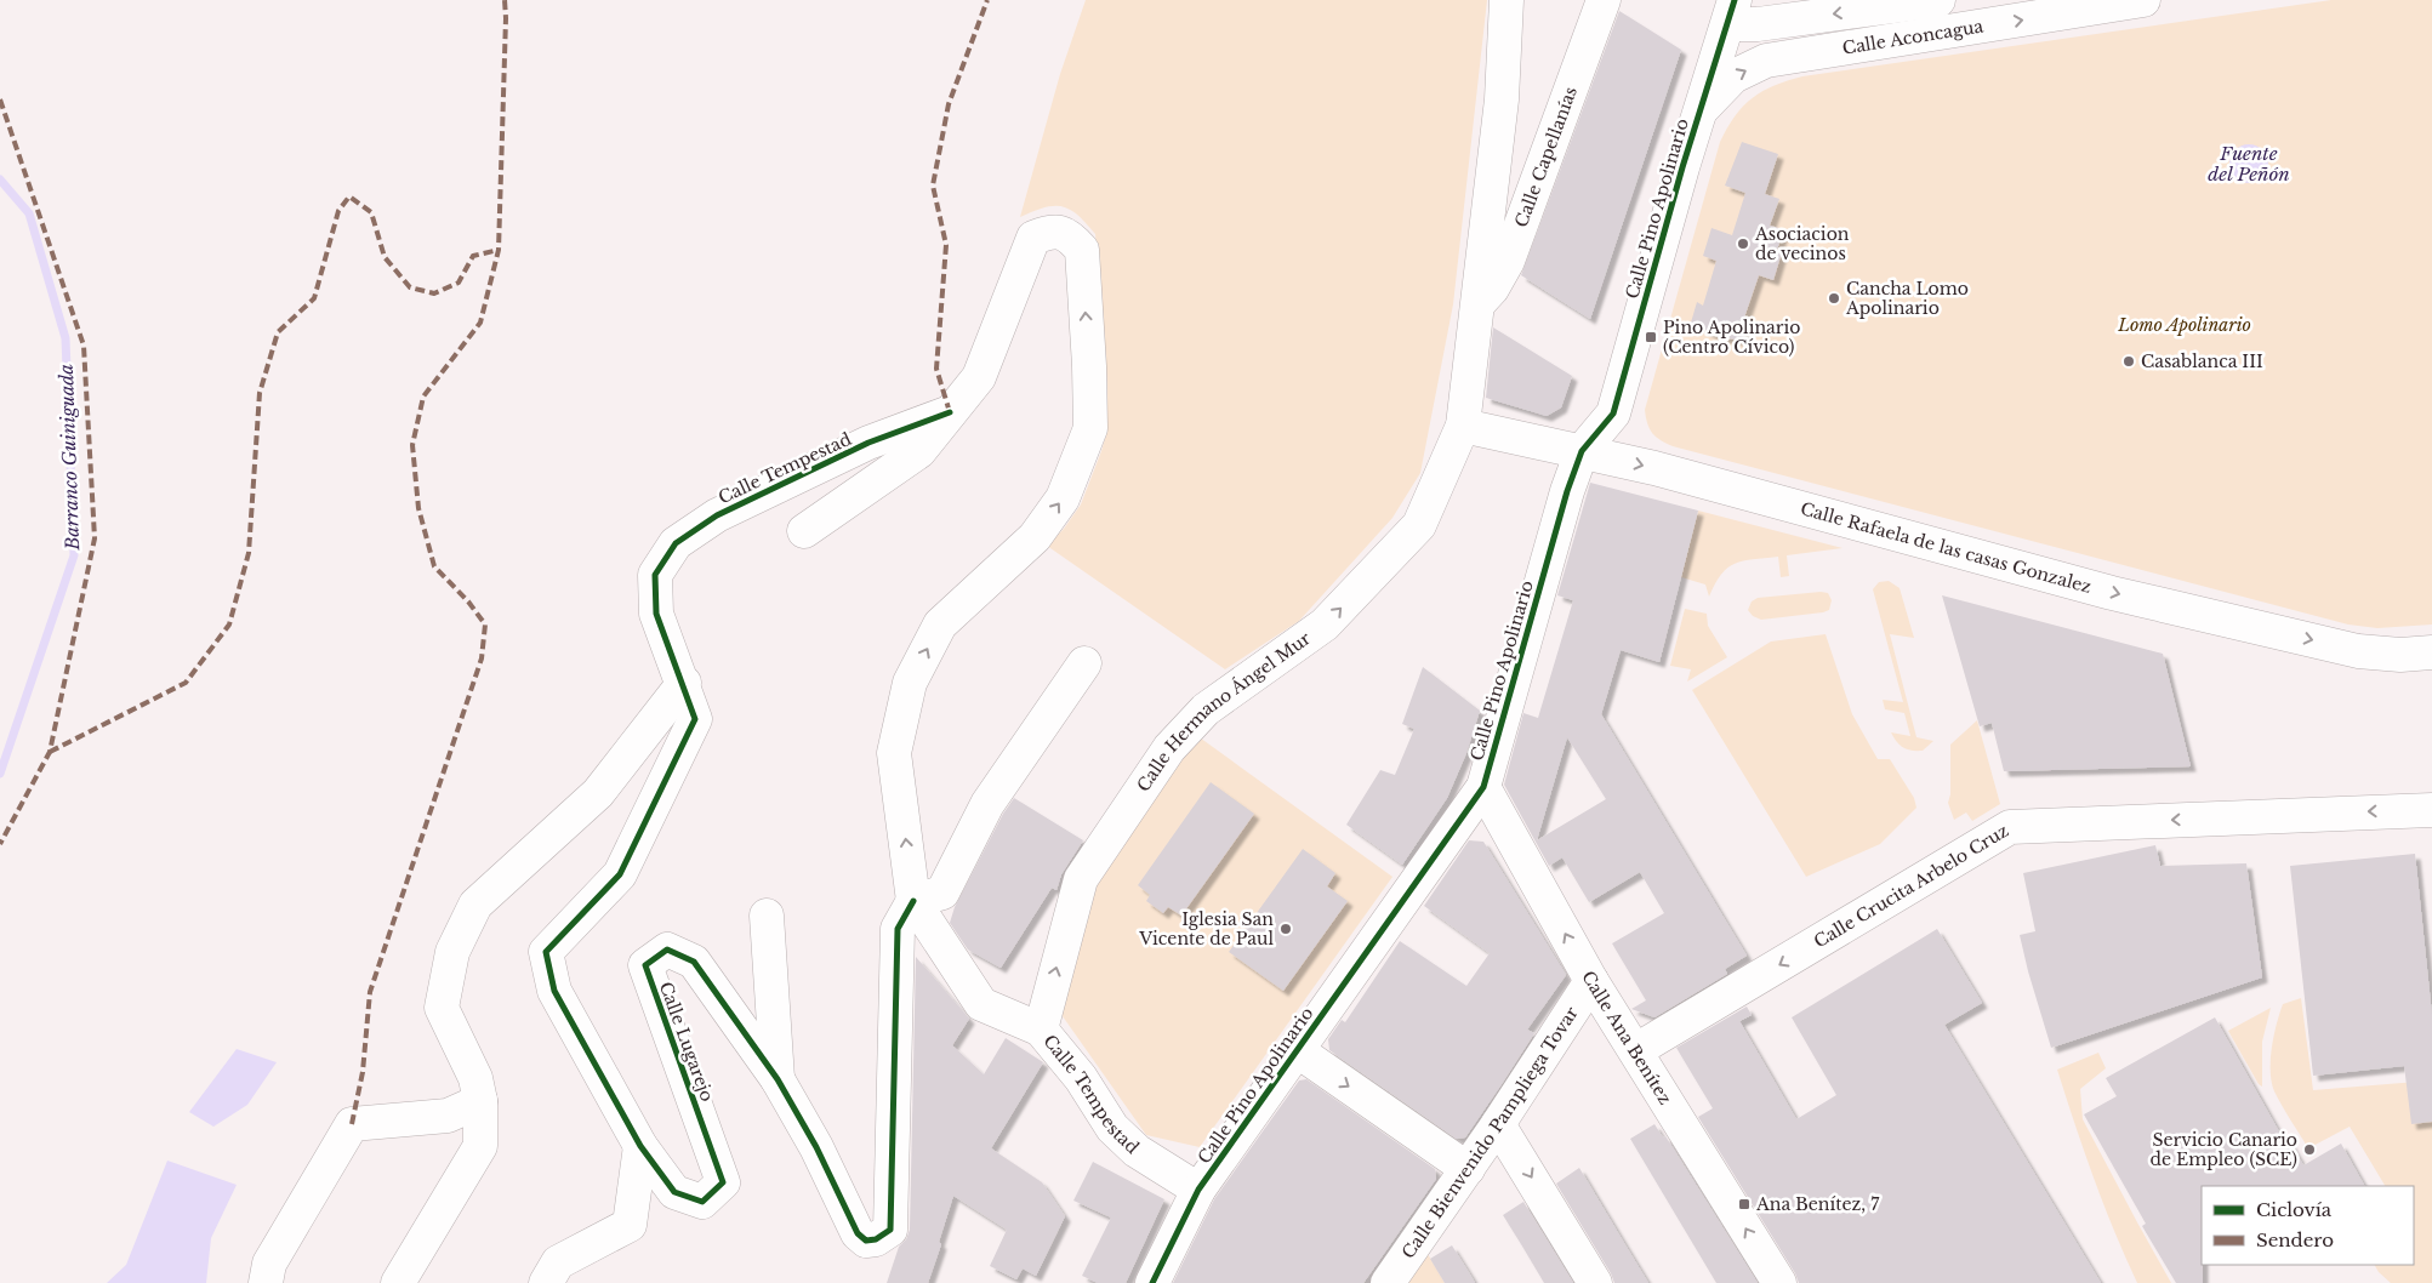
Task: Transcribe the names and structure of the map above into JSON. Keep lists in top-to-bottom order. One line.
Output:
{"streets":{"street":["Calle Aconcagua","Calle Capellanías","Calle Pino Apolinario","Calle Tempestad","Calle Rafaela de las casas Gonzalez","Calle Hermano Ángel Mur","Calle Crucita Arbelo Cruz","Calle Ana Benítez","Calle Lugarejo","Calle Bienvenido Pampliega Tovar"]},"crossings":[["Calle Aconcagua","Calle Pino Apolinario"],["Calle Capellanías","Calle Rafaela de las casas Gonzalez"],["Calle Capellanías","Calle Hermano Ángel Mur"],["Calle Pino Apolinario","Calle Tempestad"],["Calle Pino Apolinario","Calle Rafaela de las casas Gonzalez"],["Calle Pino Apolinario","Calle Ana Benítez"],["Calle Tempestad","Calle Hermano Ángel Mur"],["Calle Tempestad","Calle Lugarejo"],["Calle Rafaela de las casas Gonzalez","Calle Hermano Ángel Mur"],["Calle Crucita Arbelo Cruz","Calle Ana Benítez"],["Calle Ana Benítez","Calle Bienvenido Pampliega Tovar"]],"one_way":["Calle Rafaela de las casas Gonzalez","Calle Crucita Arbelo Cruz"],"water":["Fuente del Peñón","Barranco Guiniguada"],"parks":["Lomo Apolinario"],"places":{"other":["Asociacion de vecinos","Cancha Lomo Apolinario","Casablanca III","Iglesia San Vicente de Paul","Servicio Canario de Empleo (SCE)"],"transit":["Pino Apolinario (Centro Cívico)","Ana Benítez, 7"]},"legend":["Ciclovía","Sendero"]}
